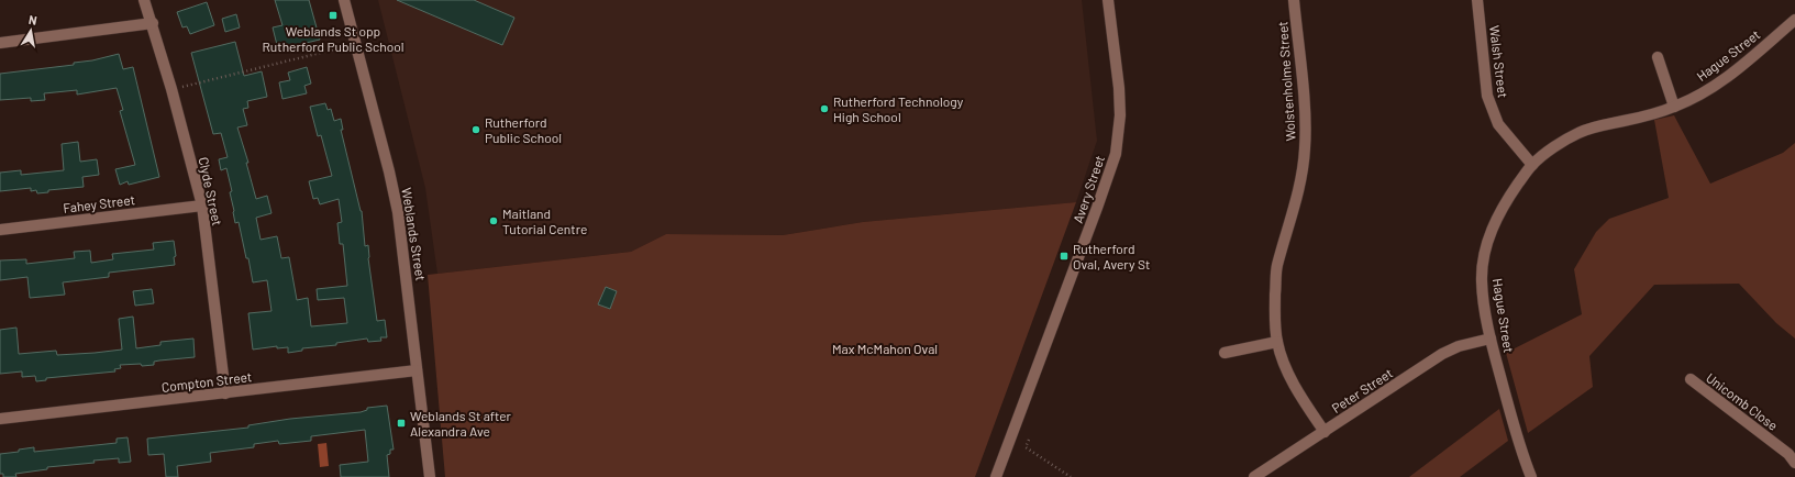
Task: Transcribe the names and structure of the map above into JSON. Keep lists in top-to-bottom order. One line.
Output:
{"streets":{"street":["Hague Street","Walsh Street","Wolstenholme Street","Avery Street","Clyde Street","Fahey Street","Weblands Street","Compton Street","Peter Street","Unicomb Close"]},"crossings":[["Hague Street","Walsh Street"],["Hague Street","Peter Street"],["Wolstenholme Street","Peter Street"],["Clyde Street","Fahey Street"],["Clyde Street","Compton Street"],["Weblands Street","Compton Street"]],"parks":["Max McMahon Oval"],"places":{"transit":["Weblands St opp Rutherford Public School","Rutherford Oval, Avery St","Weblands St after Alexandra Ave"],"other":["Rutherford Technology High School","Rutherford Public School","Maitland Tutorial Centre"]},"north":"top"}
